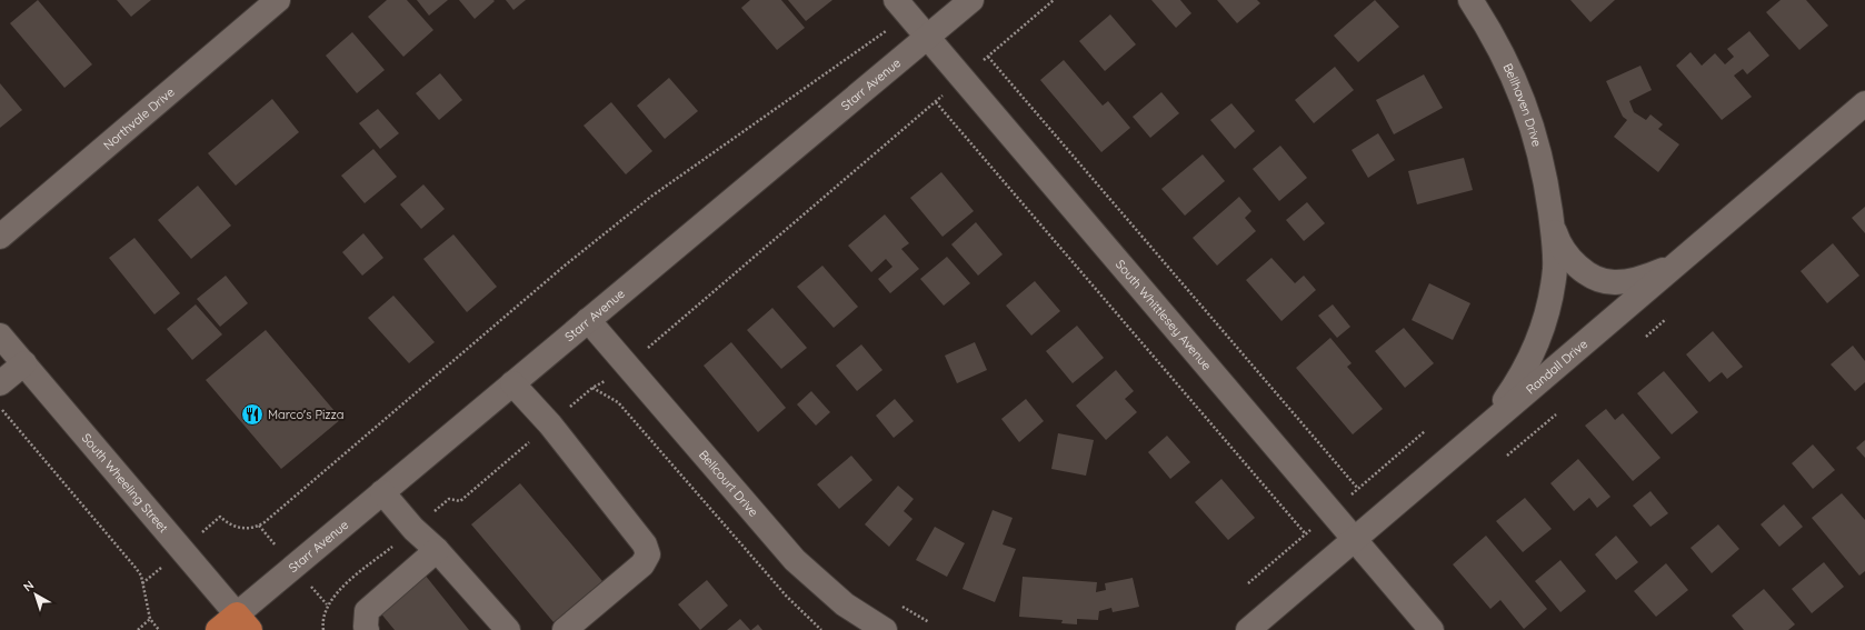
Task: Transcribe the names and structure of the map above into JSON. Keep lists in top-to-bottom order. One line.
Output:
{"streets":{"main road":["Starr Avenue"],"street":["Bellhaven Drive","Northvale Drive","South Whittlesey Avenue","Randall Drive","South Wheeling Street","Bellcourt Drive"]},"crossings":[["Starr Avenue","South Whittlesey Avenue"],["Starr Avenue","South Wheeling Street"],["Starr Avenue","Bellcourt Drive"],["Bellhaven Drive","Randall Drive"],["South Whittlesey Avenue","Randall Drive"]],"places":{"restaurant":["Marco's Pizza"]},"north":"top left"}
